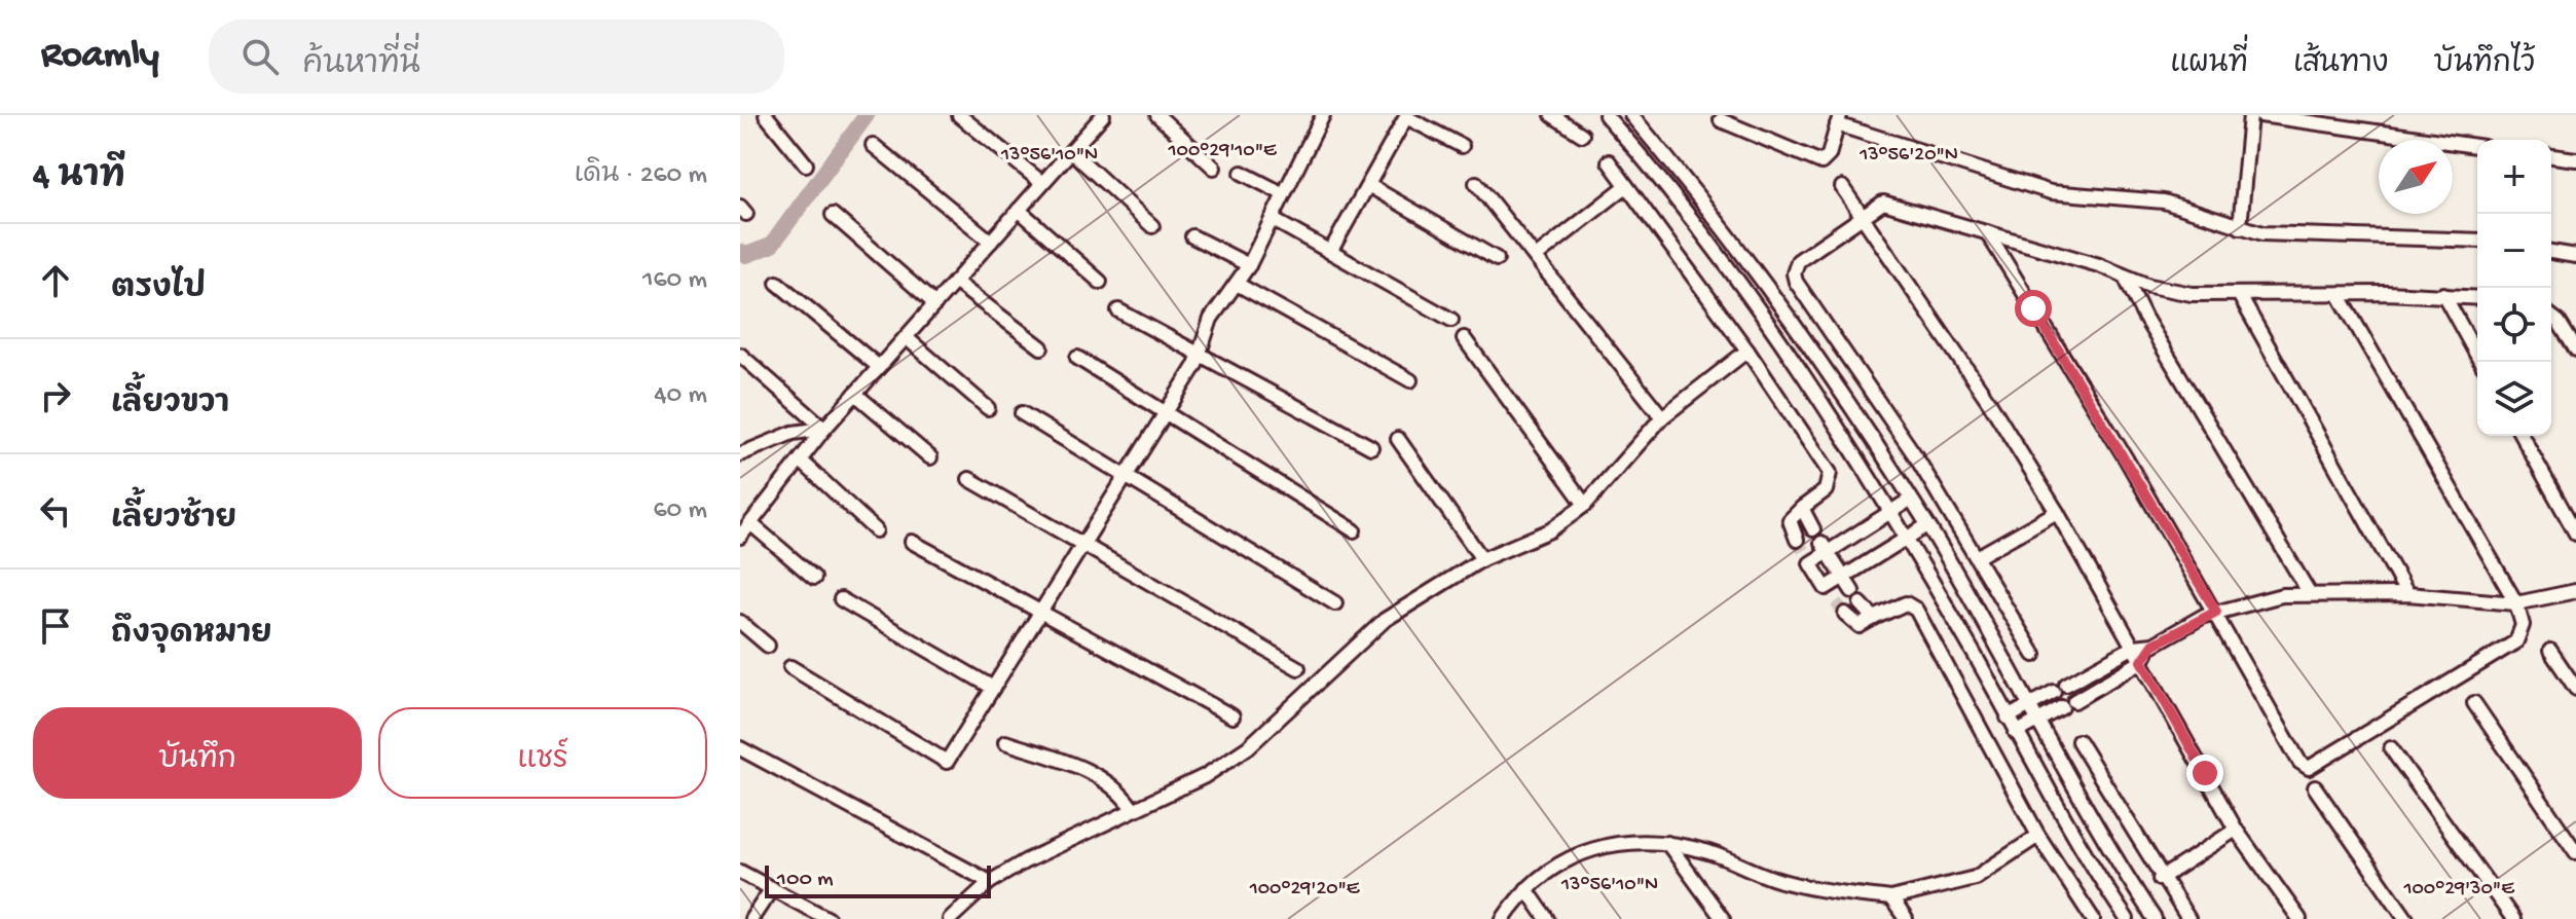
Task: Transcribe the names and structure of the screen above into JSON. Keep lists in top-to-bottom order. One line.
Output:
{"scale_bar":"100 m","north":"top right","page":{"header":"Roamly","search":"ค้นหาที่นี่","nav":["แผนที่","เส้นทาง","บันทึกไว้"],"heading":["4 นาที","เดิน · 260 m"],"map_buttons":["+","−"],"list":[["ตรงไป","160 m"],["เลี้ยวขวา","40 m"],["เลี้ยวซ้าย","60 m"],"ถึงจุดหมาย"],"buttons":["บันทึก","แชร์"],"scale":"100 m"},"coordinates":["100°29'10\"E","13°56'10\"N","13°56'20\"N","100°29'20\"E","100°29'30\"E"]}
